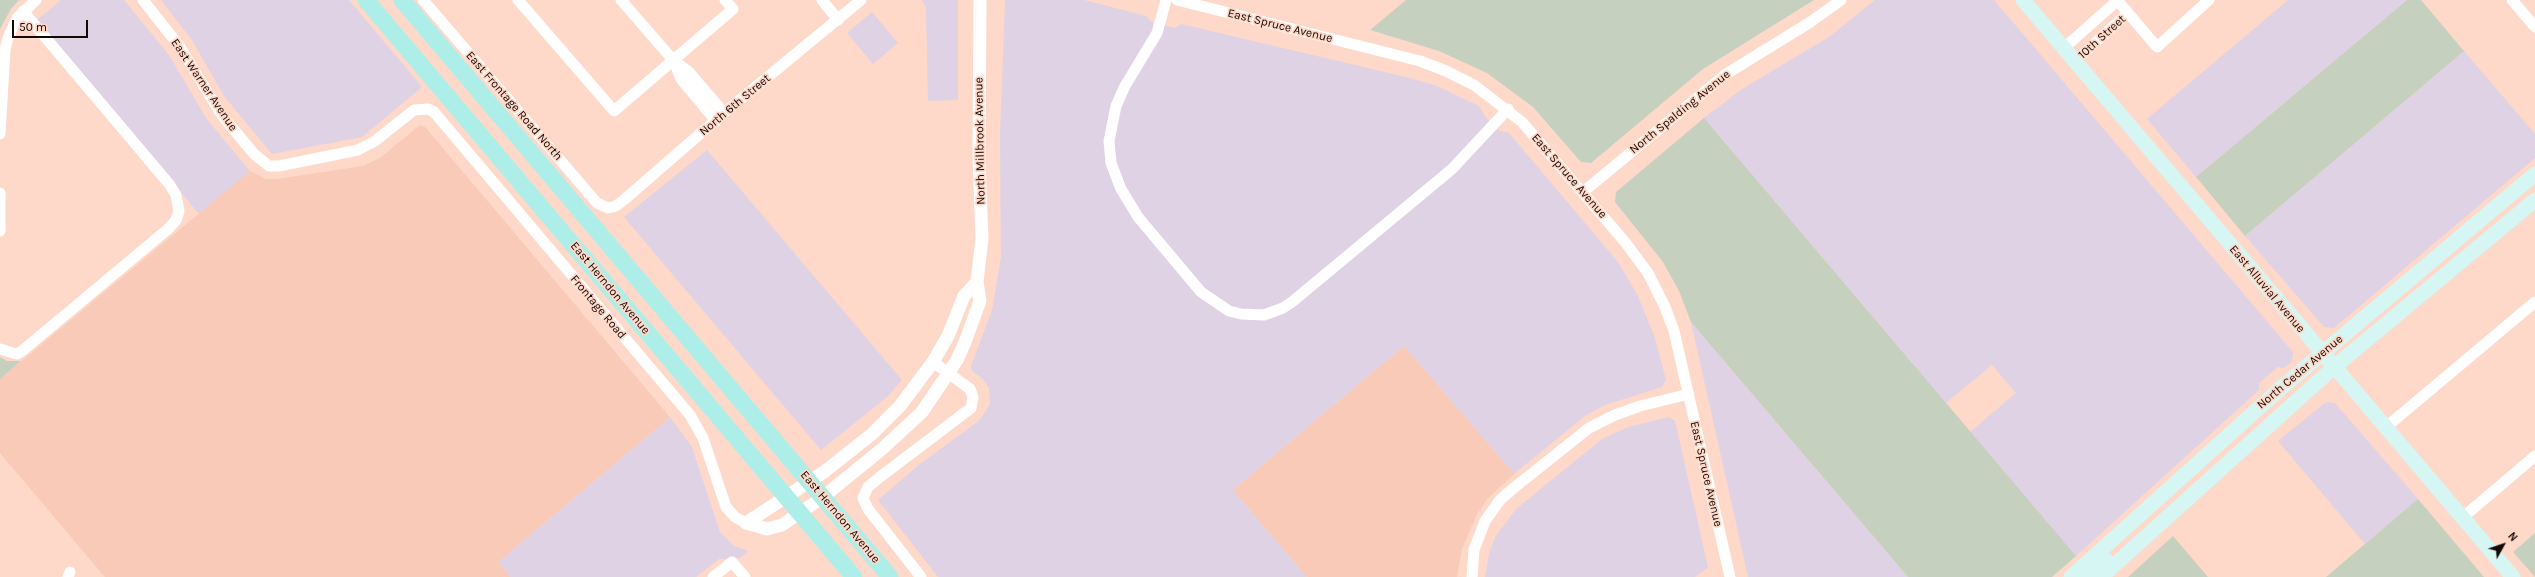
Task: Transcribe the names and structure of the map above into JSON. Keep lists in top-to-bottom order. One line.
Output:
{"streets":{"main road":["East Herndon Avenue","East Alluvial Avenue","North Cedar Avenue"],"street":["East Spruce Avenue","10th Street","East Warner Avenue","North 6th Street","East Frontage Road North","North Spalding Avenue","North Millbrook Avenue","Frontage Road"]},"crossings":[["East Spruce Avenue","North Spalding Avenue"],["10th Street","East Alluvial Avenue"],["East Warner Avenue","Frontage Road"],["North 6th Street","East Frontage Road North"],["North Millbrook Avenue","East Herndon Avenue"],["North Millbrook Avenue","Frontage Road"],["East Alluvial Avenue","North Cedar Avenue"]],"scale_bar":"50 m","north":"top right"}
